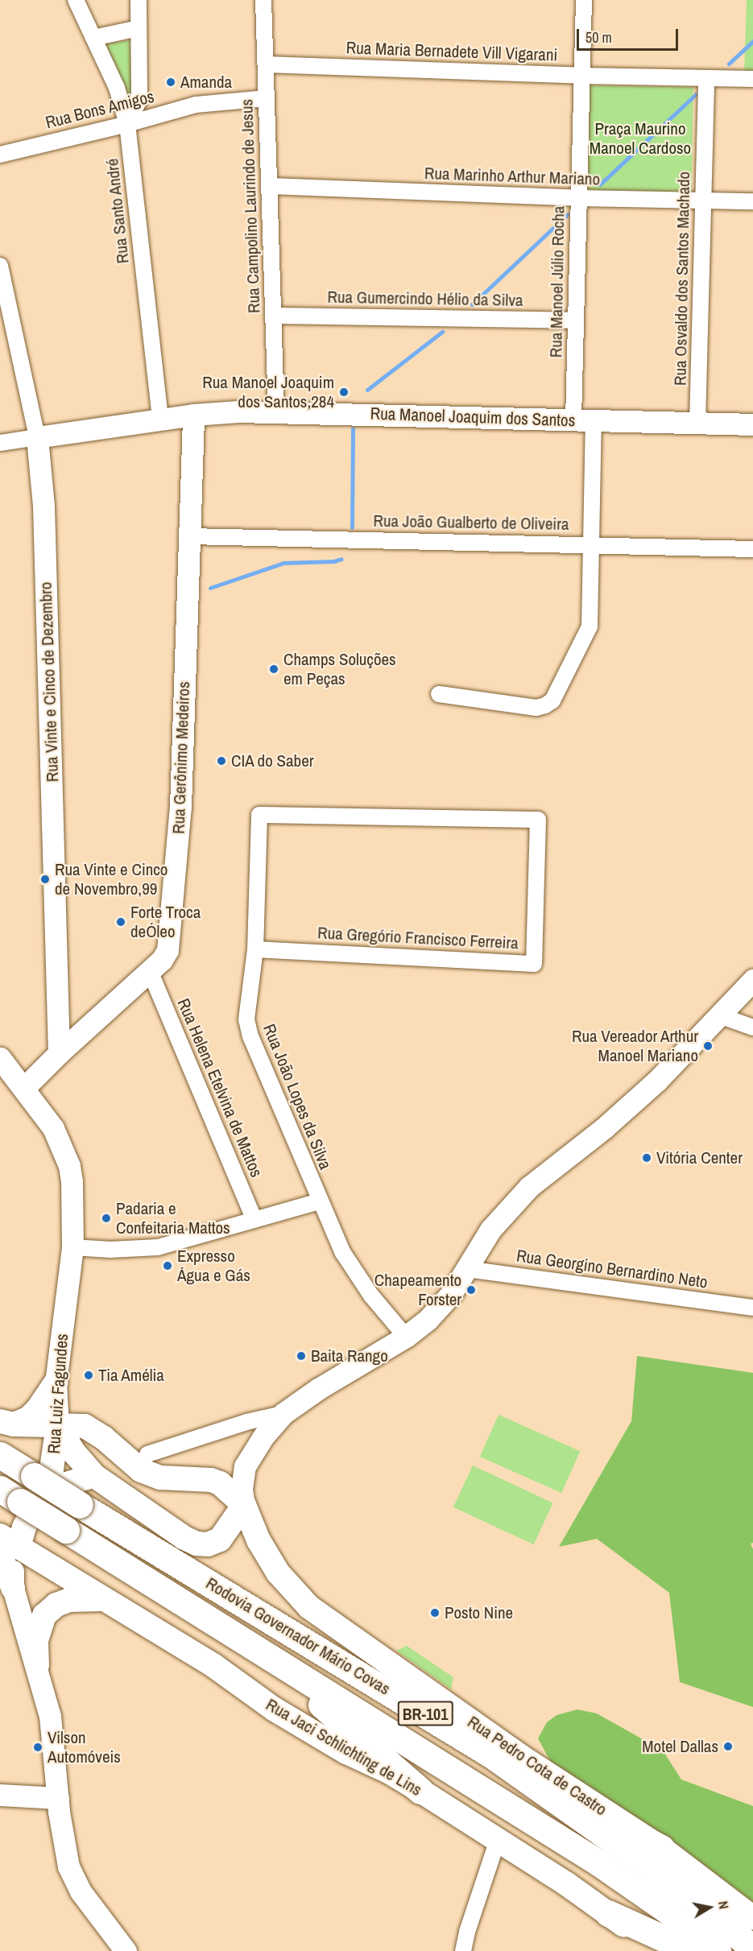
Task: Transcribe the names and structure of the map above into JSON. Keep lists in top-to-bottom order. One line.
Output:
{"streets":{"highway":["Rodovia Governador Mário Covas","BR-101"],"main road":["Rua Manoel Joaquim dos Santos","Rua Vinte e Cinco de Dezembro","Rua Gerônimo Medeiros","Rua Luiz Fagundes","Rua Jaci Schlichting de Lins","Rua Pedro Cota de Castro"],"street":["Rua Maria Bernadete Vill Vigarani","Rua Bons Amigos","Rua Marinho Arthur Mariano","Rua Campolino Laurindo de Jesus","Rua Santo André","Rua Osvaldo dos Santos Machado","Rua Manoel Júlio Rocha","Rua Gumercindo Hélio da Silva","Rua João Gualberto de Oliveira","Rua Gregório Francisco Ferreira","Rua Helena Etelvina de Mattos","Rua João Lopes da Silva","Rua Georgino Bernardino Neto"]},"crossings":[["Rua Maria Bernadete Vill Vigarani","Rua Campolino Laurindo de Jesus"],["Rua Maria Bernadete Vill Vigarani","Rua Osvaldo dos Santos Machado"],["Rua Maria Bernadete Vill Vigarani","Rua Manoel Júlio Rocha"],["Rua Bons Amigos","Rua Campolino Laurindo de Jesus"],["Rua Bons Amigos","Rua Santo André"],["Rua Marinho Arthur Mariano","Rua Campolino Laurindo de Jesus"],["Rua Marinho Arthur Mariano","Rua Osvaldo dos Santos Machado"],["Rua Marinho Arthur Mariano","Rua Manoel Júlio Rocha"],["Rua Campolino Laurindo de Jesus","Rua Gumercindo Hélio da Silva"],["Rua Campolino Laurindo de Jesus","Rua Manoel Joaquim dos Santos"],["Rua Santo André","Rua Manoel Joaquim dos Santos"],["Rua Osvaldo dos Santos Machado","Rua Manoel Joaquim dos Santos"],["Rua Manoel Júlio Rocha","Rua Gumercindo Hélio da Silva"],["Rua Manoel Júlio Rocha","Rua Manoel Joaquim dos Santos"],["Rua Manoel Júlio Rocha","Rua João Gualberto de Oliveira"],["Rua Manoel Joaquim dos Santos","Rua Vinte e Cinco de Dezembro"],["Rua Manoel Joaquim dos Santos","Rua Gerônimo Medeiros"],["Rua João Gualberto de Oliveira","Rua Gerônimo Medeiros"],["Rua Vinte e Cinco de Dezembro","Rua Gerônimo Medeiros"],["Rua Gerônimo Medeiros","Rua Helena Etelvina de Mattos"],["Rua Gregório Francisco Ferreira","Rua João Lopes da Silva"],["Rua Luiz Fagundes","Rua Jaci Schlichting de Lins"],["Rua Luiz Fagundes","Rua Pedro Cota de Castro"]],"parks":["Praça Maurino Manoel Cardoso"],"places":["Amanda","Rua Manoel Joaquim dos Santos,284","Champs Soluções em Peças","CIA do Saber","Rua Vinte e Cinco de Novembro,99","Forte Troca deÓleo","Rua Vereador Arthur Manoel Mariano","Vitória Center","Padaria e Confeitaria Mattos","Expresso Água e Gás","Chapeamento Forster","Baita Rango","Tia Amélia","Posto Nine","Motel Dallas","Vilson Automóveis"],"scale_bar":"50 m","north":"right"}
